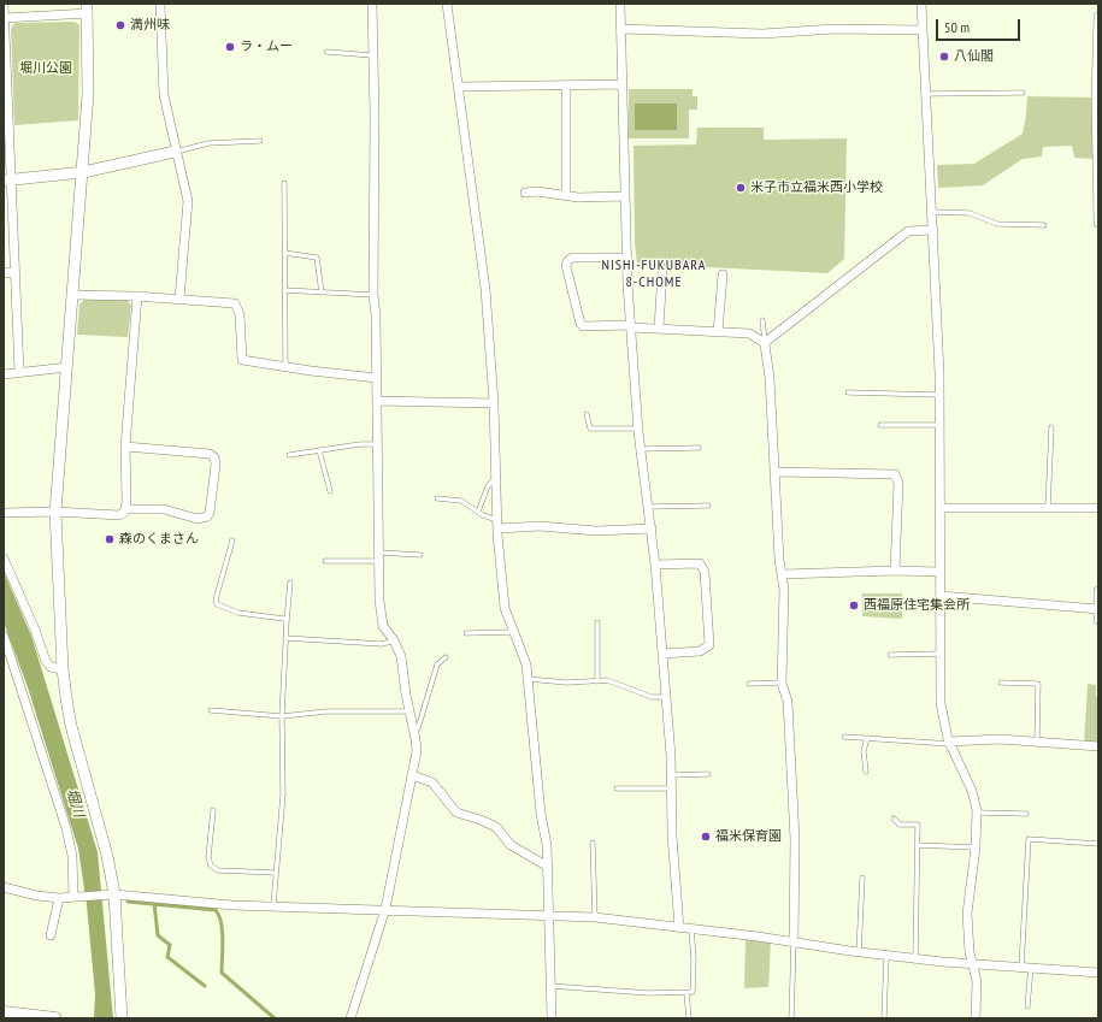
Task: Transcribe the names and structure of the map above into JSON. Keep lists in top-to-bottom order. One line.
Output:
{"districts":["NISHI-FUKUBARA 8-CHOME"],"water":["堀川"],"parks":["堀川公園"],"places":["満州味","ラ・ムー","八仙閣","米子市立福米西小学校","森のくまさん","西福原住宅集会所","福米保育園"],"scale_bar":"50 m"}
